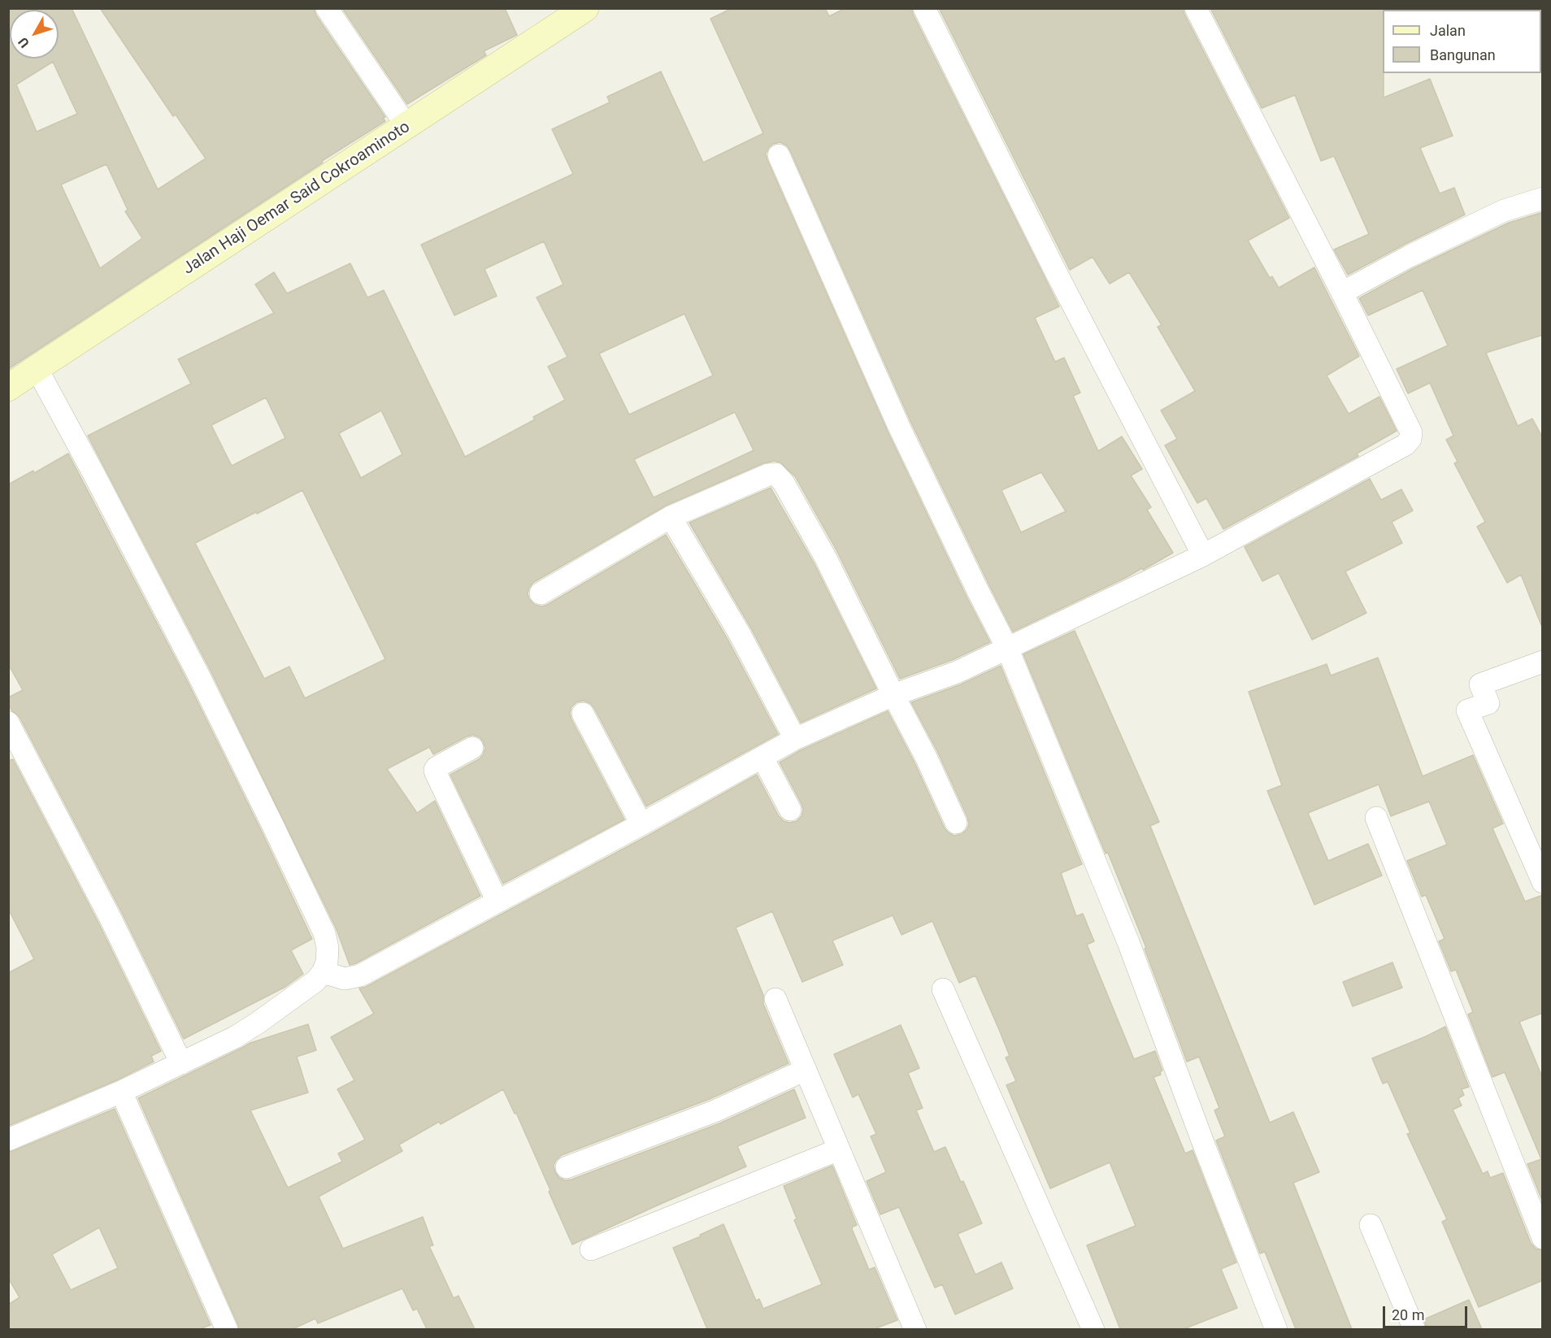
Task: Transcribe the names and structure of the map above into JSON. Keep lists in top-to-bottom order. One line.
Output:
{"streets":{"main road":["Jalan Haji Oemar Said Cokroaminoto"]},"legend":["Jalan","Bangunan"],"scale_bar":"20 m","north":"bottom left"}
